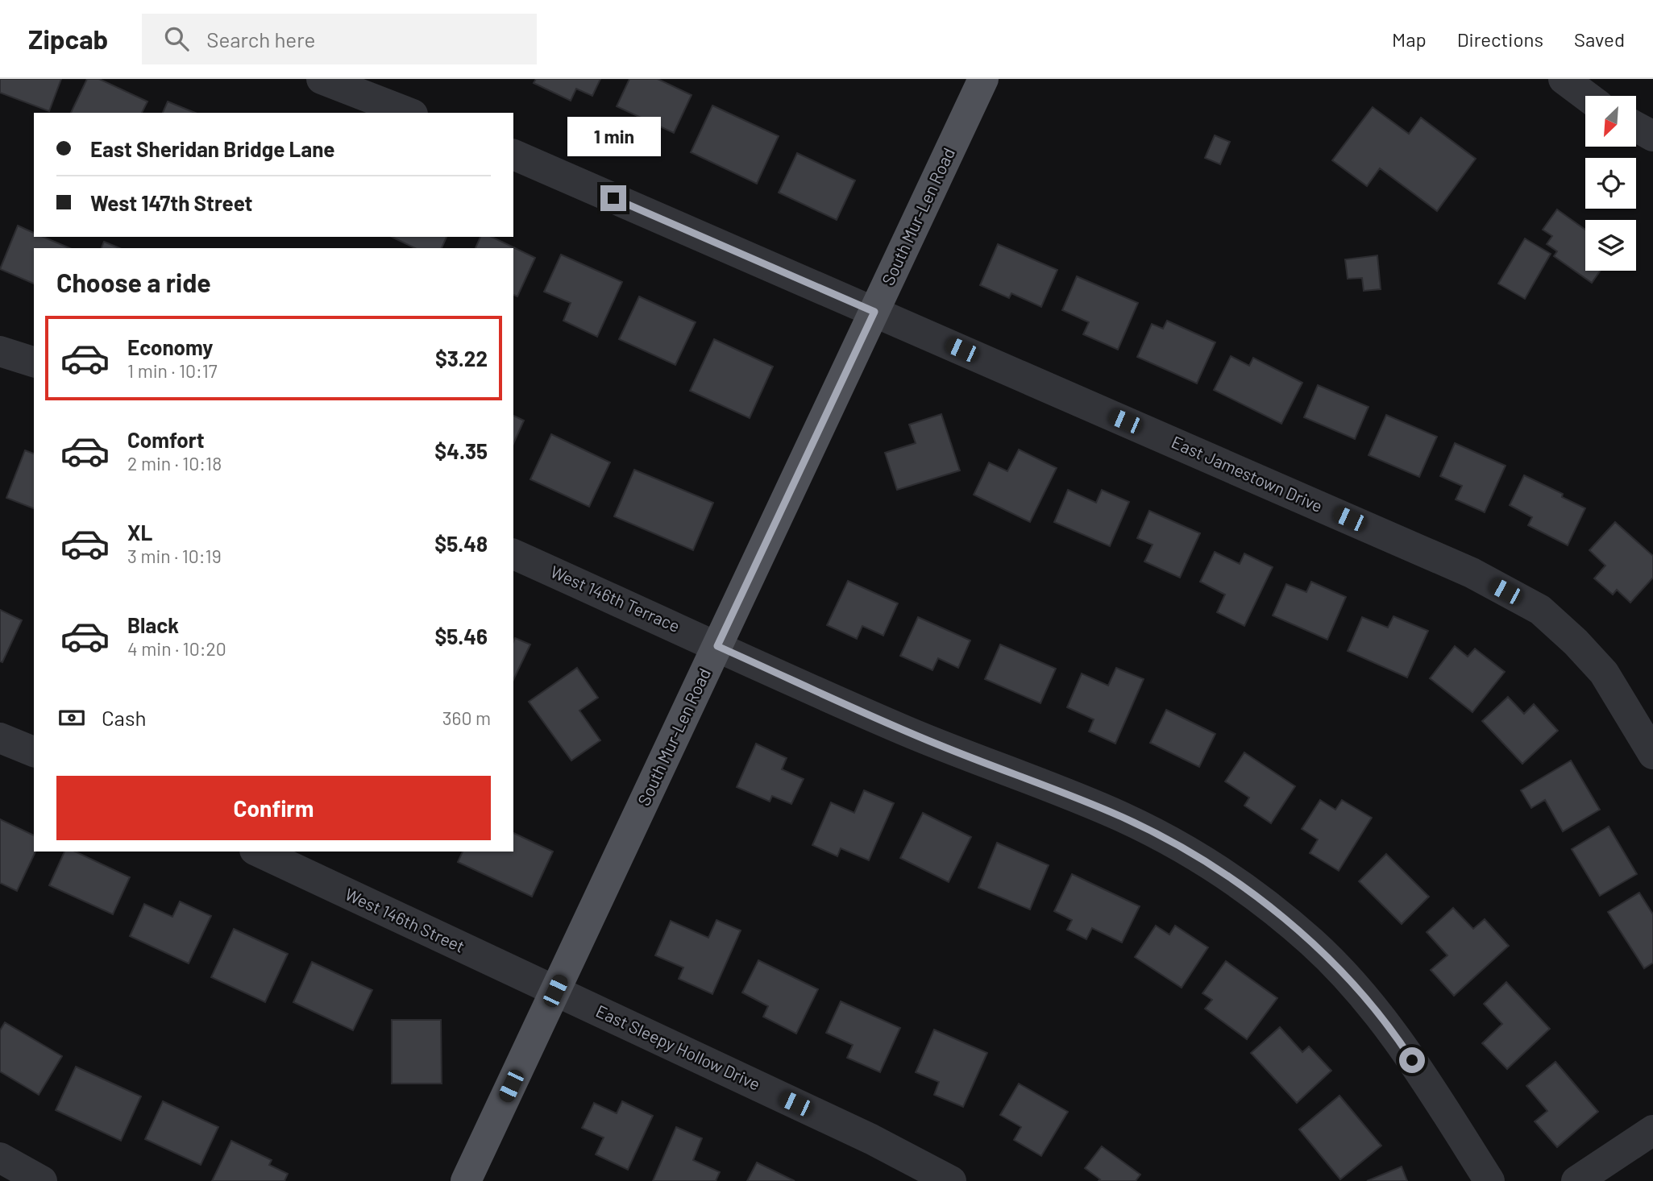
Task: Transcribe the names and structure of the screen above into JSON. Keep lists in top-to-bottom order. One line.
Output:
{"streets":{"main road":["South Mur-Len Road"],"street":["East Jamestown Drive","West 146th Terrace","West 146th Street","East Sleepy Hollow Drive"]},"crossings":[["South Mur-Len Road","East Jamestown Drive"],["South Mur-Len Road","West 146th Terrace"],["South Mur-Len Road","West 146th Street"],["South Mur-Len Road","East Sleepy Hollow Drive"],["West 146th Street","East Sleepy Hollow Drive"]],"north":"bottom left","page":{"header":"Zipcab","search":"Search here","nav":["Map","Directions","Saved"],"banner":["East Sheridan Bridge Lane","West 147th Street"],"bubble":"1 min","heading":"Choose a ride","list":[{"name":"Economy","note":"1 min · 10:17","value":"$3.22"},{"name":"Comfort","note":"2 min · 10:18","value":"$4.35"},{"name":"XL","note":"3 min · 10:19","value":"$5.48"},{"name":"Black","note":"4 min · 10:20","value":"$5.46"}],"pay":["Cash","360 m"],"buttons":"Confirm"}}
